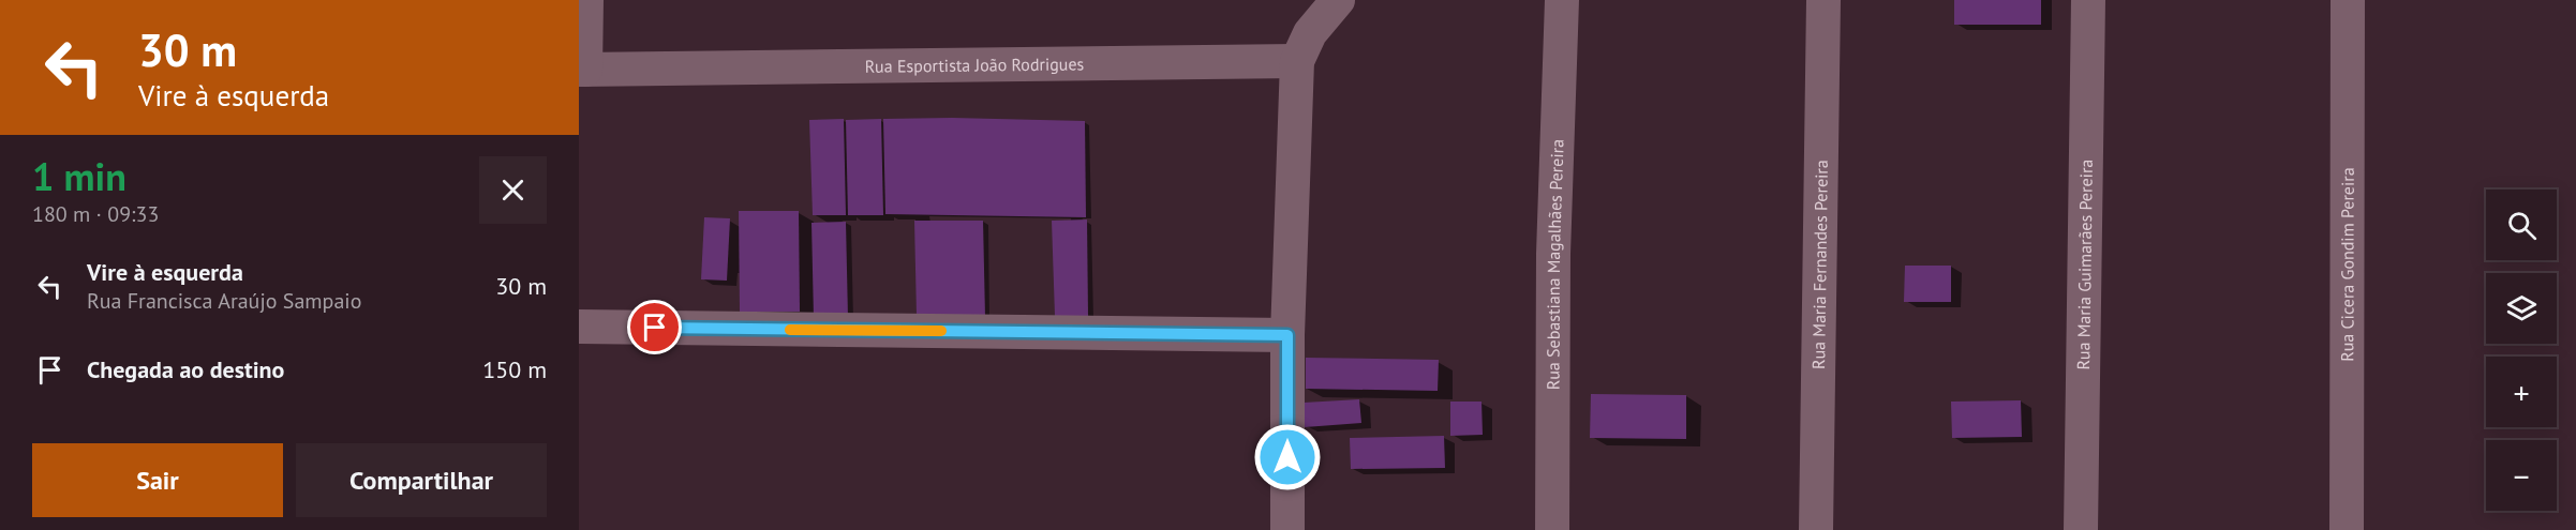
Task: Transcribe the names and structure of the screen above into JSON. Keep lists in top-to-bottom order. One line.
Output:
{"streets":{"street":["Rua Esportista João Rodrigues","Rua Sebastiana Magalhães Pereira","Rua Maria Fernandes Pereira","Rua Maria Guimarães Pereira","Rua Cicera Gondim Pereira"]},"page":{"turn":["30 m","Vire à esquerda"],"heading":["1 min","180 m · 09:33"],"map_buttons":["+","−"],"list":[{"name":"Vire à esquerda","note":"Rua Francisca Araújo Sampaio","value":"30 m"},{"name":"Chegada ao destino","value":"150 m"}],"buttons":["Sair","Compartilhar"]}}
